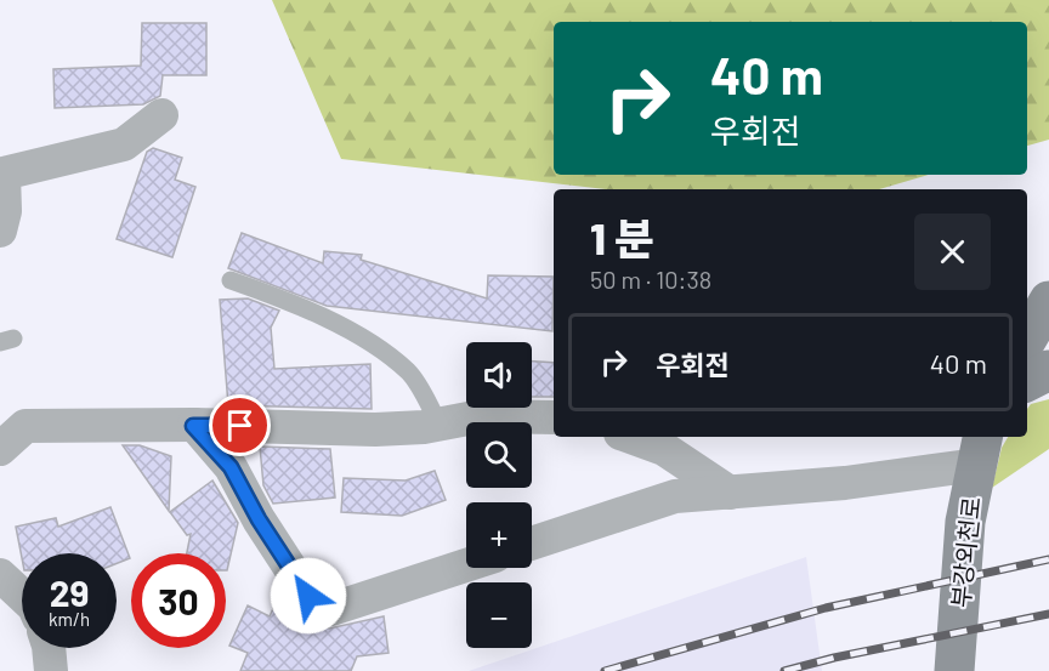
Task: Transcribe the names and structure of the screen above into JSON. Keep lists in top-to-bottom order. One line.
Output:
{"streets":{"main road":["부강외천로"]},"page":{"turn":["40 m","우회전"],"heading":["1 분","50 m · 10:38"],"list":[{"name":"우회전","value":"40 m"}],"map_buttons":["+","−"],"speed":"29 km/h","limit":"30"}}
